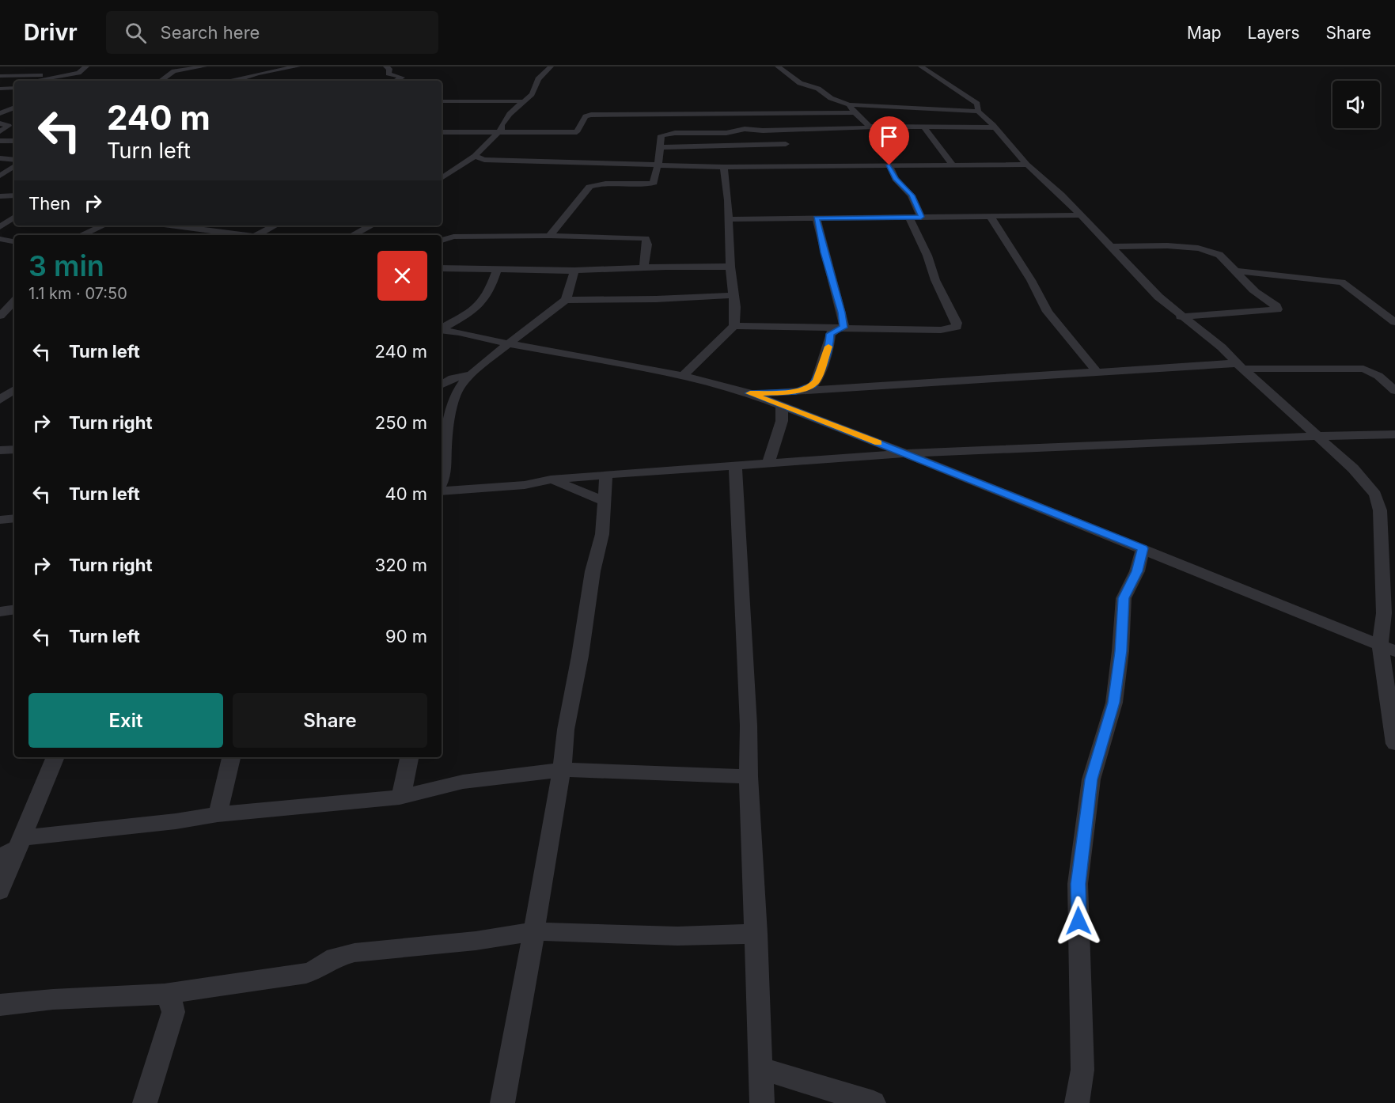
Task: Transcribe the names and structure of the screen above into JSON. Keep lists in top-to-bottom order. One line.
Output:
{"page":{"header":"Drivr","search":"Search here","nav":["Map","Layers","Share"],"turn":["240 m","Turn left"],"then":"Then","heading":["3 min","1.1 km · 07:50"],"list":[{"name":"Turn left","value":"240 m"},{"name":"Turn right","value":"250 m"},{"name":"Turn left","value":"40 m"},{"name":"Turn right","value":"320 m"},{"name":"Turn left","value":"90 m"}],"buttons":["Exit","Share"]}}
